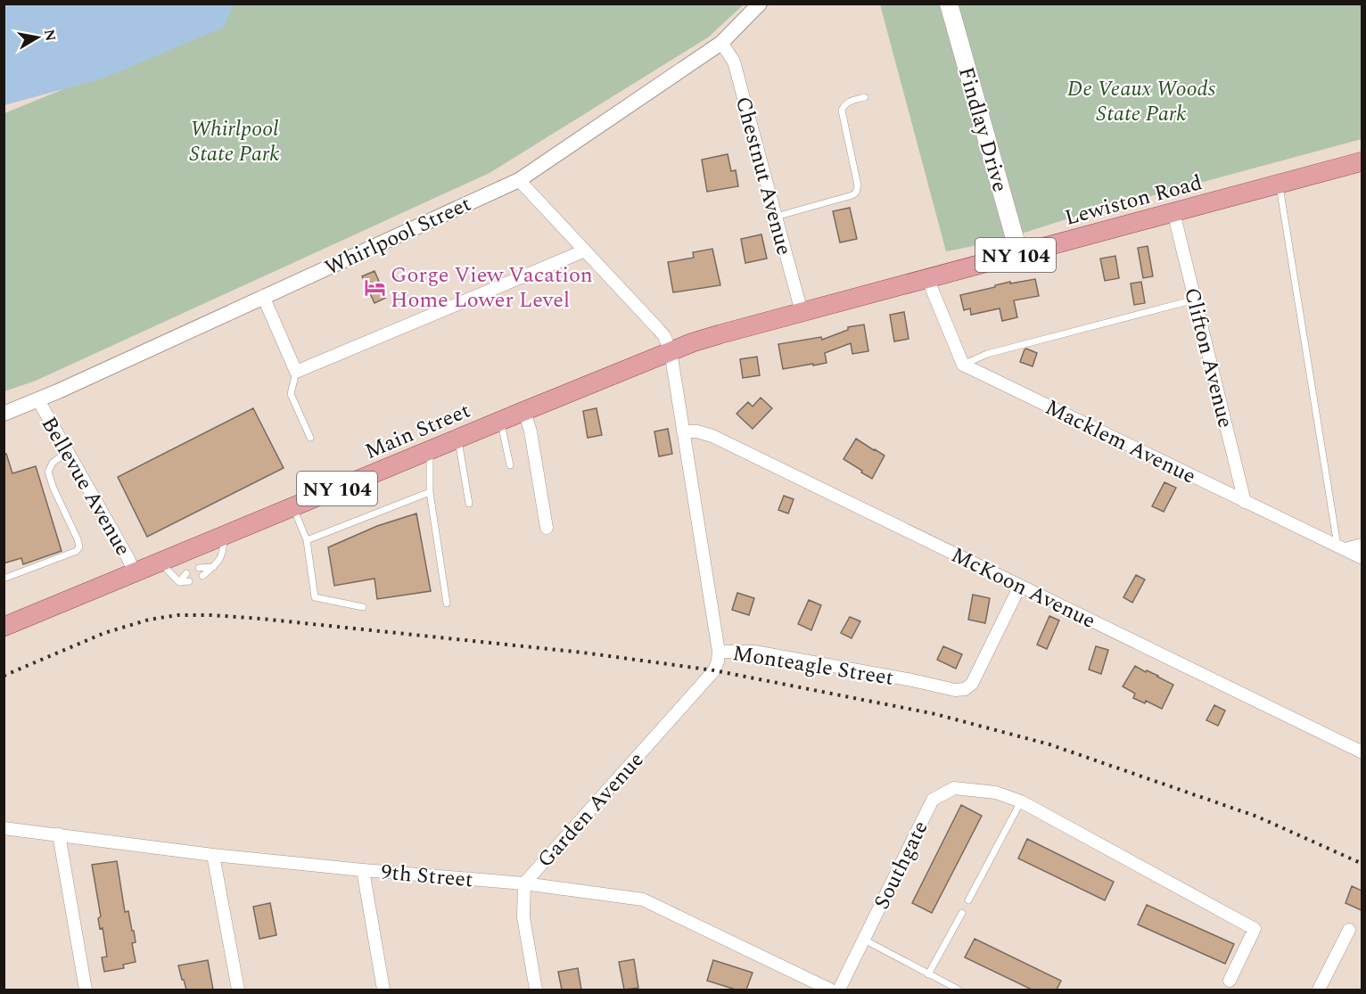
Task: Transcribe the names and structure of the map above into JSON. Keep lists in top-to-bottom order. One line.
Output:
{"streets":{"main road":["Findlay Drive","Lewiston Road","NY 104","Main Street"],"street":["Chestnut Avenue","Whirlpool Street","Clifton Avenue","Macklem Avenue","Bellevue Avenue","McKoon Avenue","Monteagle Street","Garden Avenue","Southgate","9th Street"]},"crossings":[["Findlay Drive","Lewiston Road"],["Chestnut Avenue","Lewiston Road"],["Chestnut Avenue","Whirlpool Street"],["Lewiston Road","Clifton Avenue"],["Lewiston Road","Main Street"],["Lewiston Road","Monteagle Street"],["Whirlpool Street","Bellevue Avenue"],["Clifton Avenue","Macklem Avenue"],["Main Street","Bellevue Avenue"],["Main Street","Monteagle Street"],["McKoon Avenue","Monteagle Street"],["Monteagle Street","Garden Avenue"],["Garden Avenue","9th Street"]],"parks":["De Veaux Woods State Park","Whirlpool State Park"],"places":{"hotel":["Gorge View Vacation Home Lower Level"]},"north":"right"}
